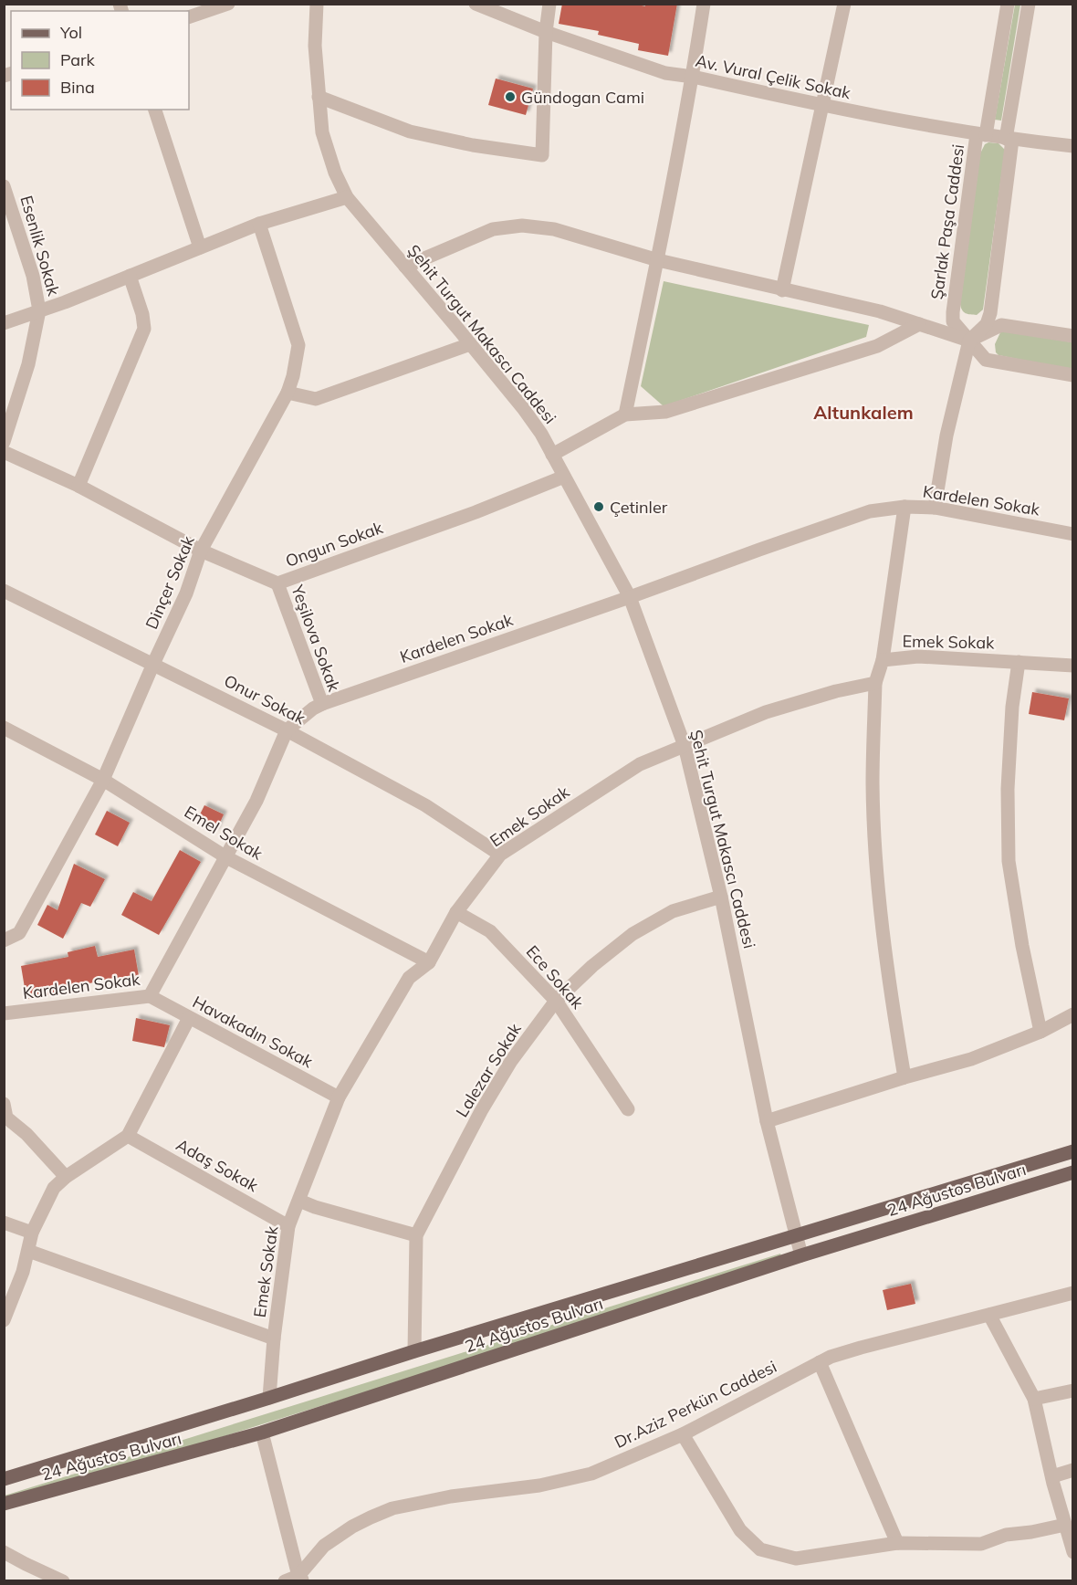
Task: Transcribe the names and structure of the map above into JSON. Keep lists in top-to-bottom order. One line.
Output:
{"streets":{"main road":["24 Ağustos Bulvarı"],"street":["Av. Vural Çelik Sokak","Şarlak Paşa Caddesi","Esenlik Sokak","Şehit Turgut Makascı Caddesi","Kardelen Sokak","Ongun Sokak","Dinçer Sokak","Yeşilova Sokak","Emek Sokak","Onur Sokak","Emel Sokak","Ece Sokak","Havakadın Sokak","Lalezar Sokak","Adaş Sokak","Dr.Aziz Perkün Caddesi"]},"crossings":[["Av. Vural Çelik Sokak","Şarlak Paşa Caddesi"],["Şehit Turgut Makascı Caddesi","Kardelen Sokak"],["Şehit Turgut Makascı Caddesi","Ongun Sokak"],["Şehit Turgut Makascı Caddesi","Emek Sokak"],["Şehit Turgut Makascı Caddesi","Lalezar Sokak"],["Şehit Turgut Makascı Caddesi","24 Ağustos Bulvarı"],["Kardelen Sokak","Yeşilova Sokak"],["Kardelen Sokak","Onur Sokak"],["Kardelen Sokak","Emel Sokak"],["Kardelen Sokak","Havakadın Sokak"],["Ongun Sokak","Dinçer Sokak"],["Ongun Sokak","Yeşilova Sokak"],["Dinçer Sokak","Onur Sokak"],["Dinçer Sokak","Emel Sokak"],["Emek Sokak","Onur Sokak"],["Emek Sokak","Emel Sokak"],["Emek Sokak","Ece Sokak"],["Emek Sokak","Havakadın Sokak"],["Emek Sokak","Adaş Sokak"],["Emek Sokak","24 Ağustos Bulvarı"],["Ece Sokak","Lalezar Sokak"],["Lalezar Sokak","24 Ağustos Bulvarı"]],"districts":["Altunkalem"],"places":["Gündogan Cami","Çetinler"],"legend":["Yol","Park","Bina"]}
